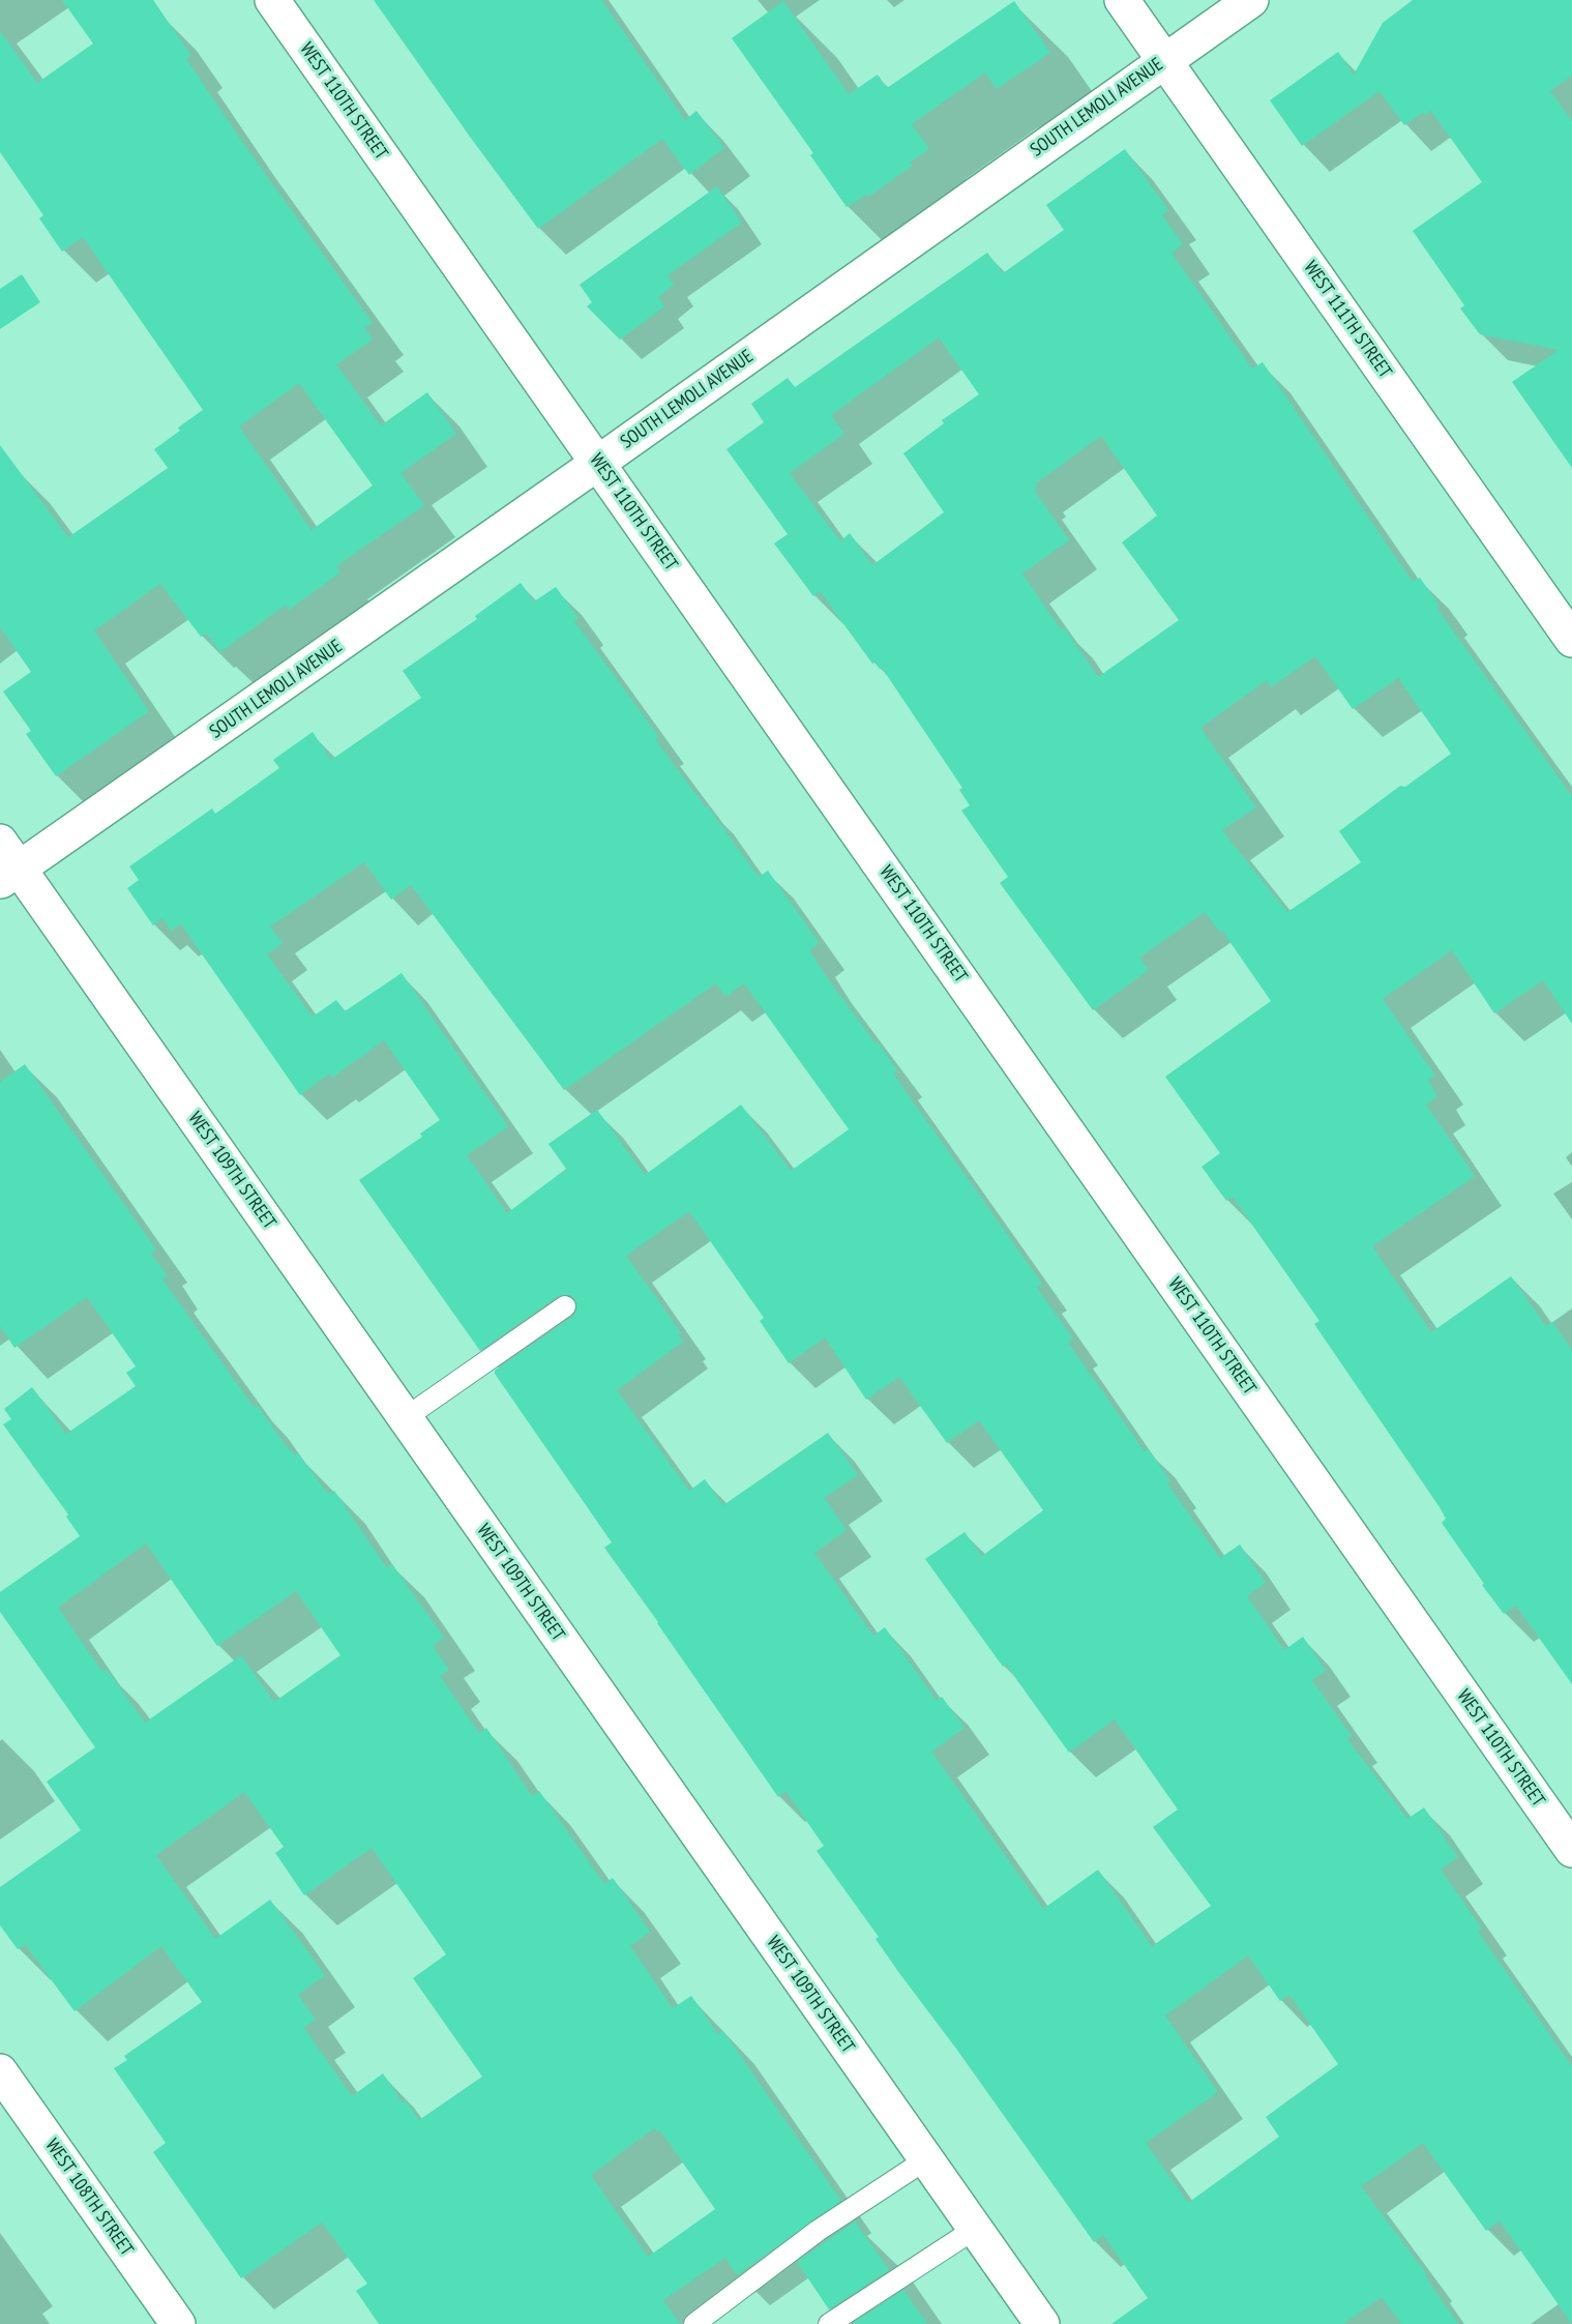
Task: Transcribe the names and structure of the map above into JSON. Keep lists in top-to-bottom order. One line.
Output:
{"streets":{"street":["WEST 110TH STREET","SOUTH LEMOLI AVENUE","WEST 111TH STREET","WEST 109TH STREET","WEST 108TH STREET"]},"crossings":[["WEST 110TH STREET","SOUTH LEMOLI AVENUE"],["SOUTH LEMOLI AVENUE","WEST 111TH STREET"],["SOUTH LEMOLI AVENUE","WEST 109TH STREET"]]}
